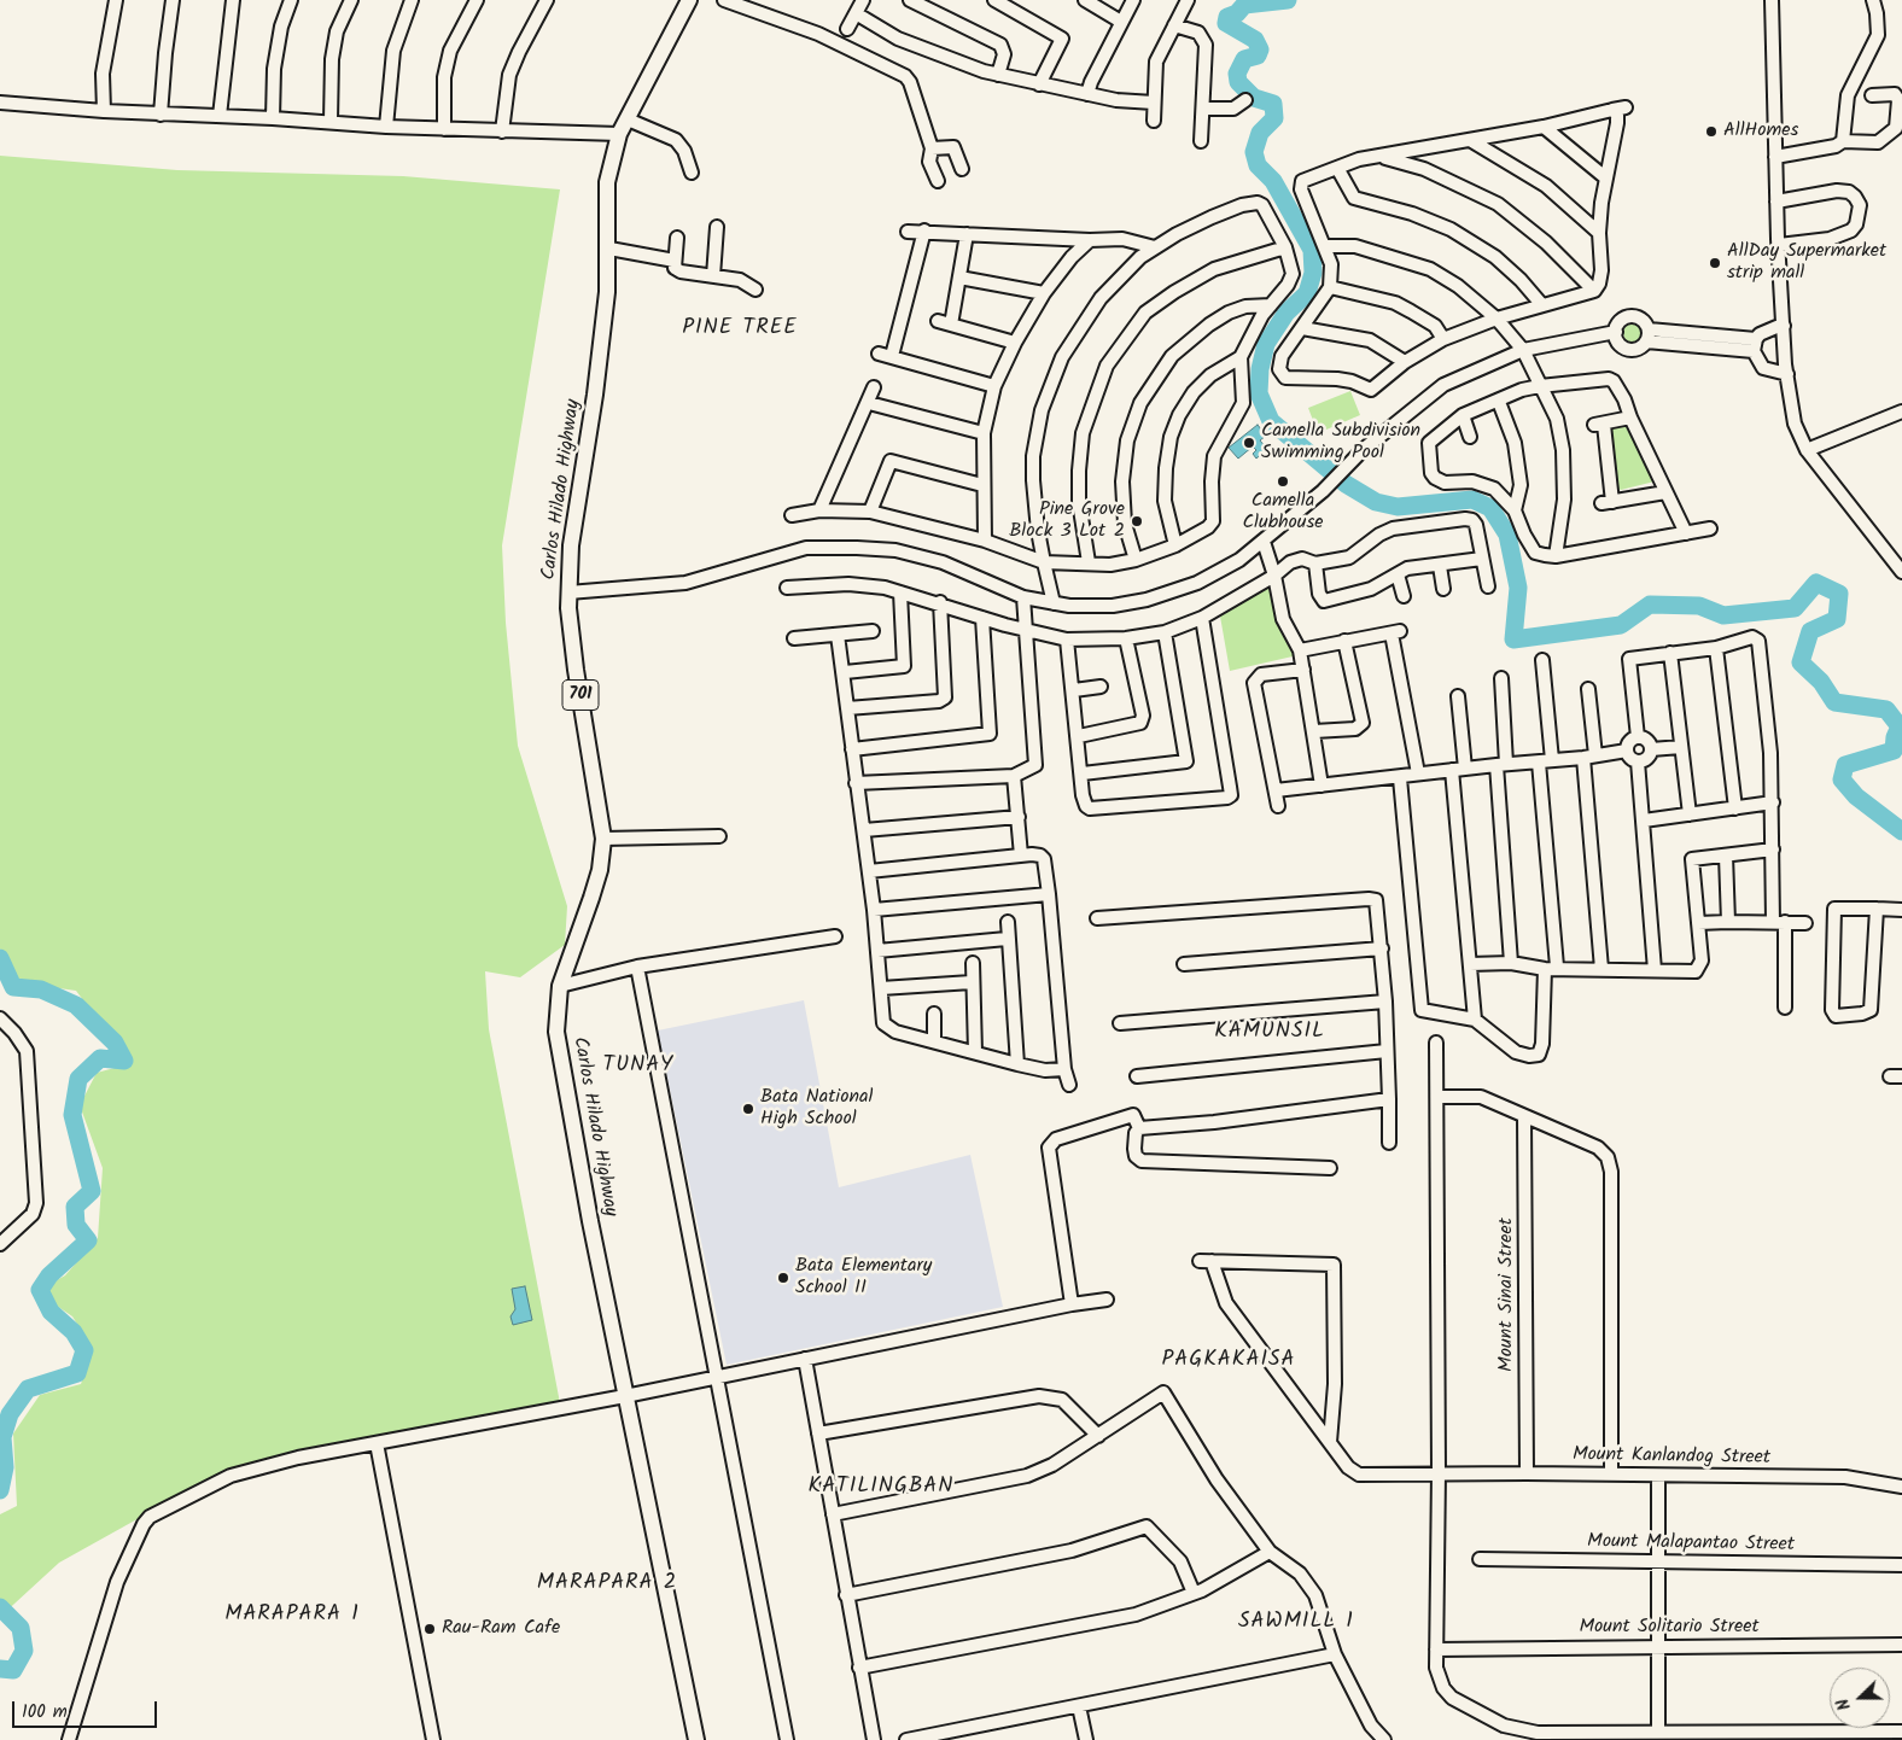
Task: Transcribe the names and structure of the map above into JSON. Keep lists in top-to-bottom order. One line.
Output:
{"streets":{"main road":["Carlos Hilado Highway","701"],"street":["Mount Sinai Street","Mount Kanlandog Street","Mount Malapantao Street","Mount Solitario Street"]},"crossings":[["Mount Sinai Street","Mount Kanlandog Street"]],"districts":["PINE TREE","KAMUNSIL","TUNAY","PAGKAKAISA","KATILINGBAN","MARAPARA 2","MARAPARA 1","SAWMILL 1"],"places":["AllHomes","AllDay Supermarket strip mall","Camella Subdivision Swimming Pool","Camella Clubhouse","Pine Grove Block 3 Lot 2","Bata National High School","Bata Elementary School II","Rau-Ram Cafe"],"scale_bar":"100 m","north":"left"}
